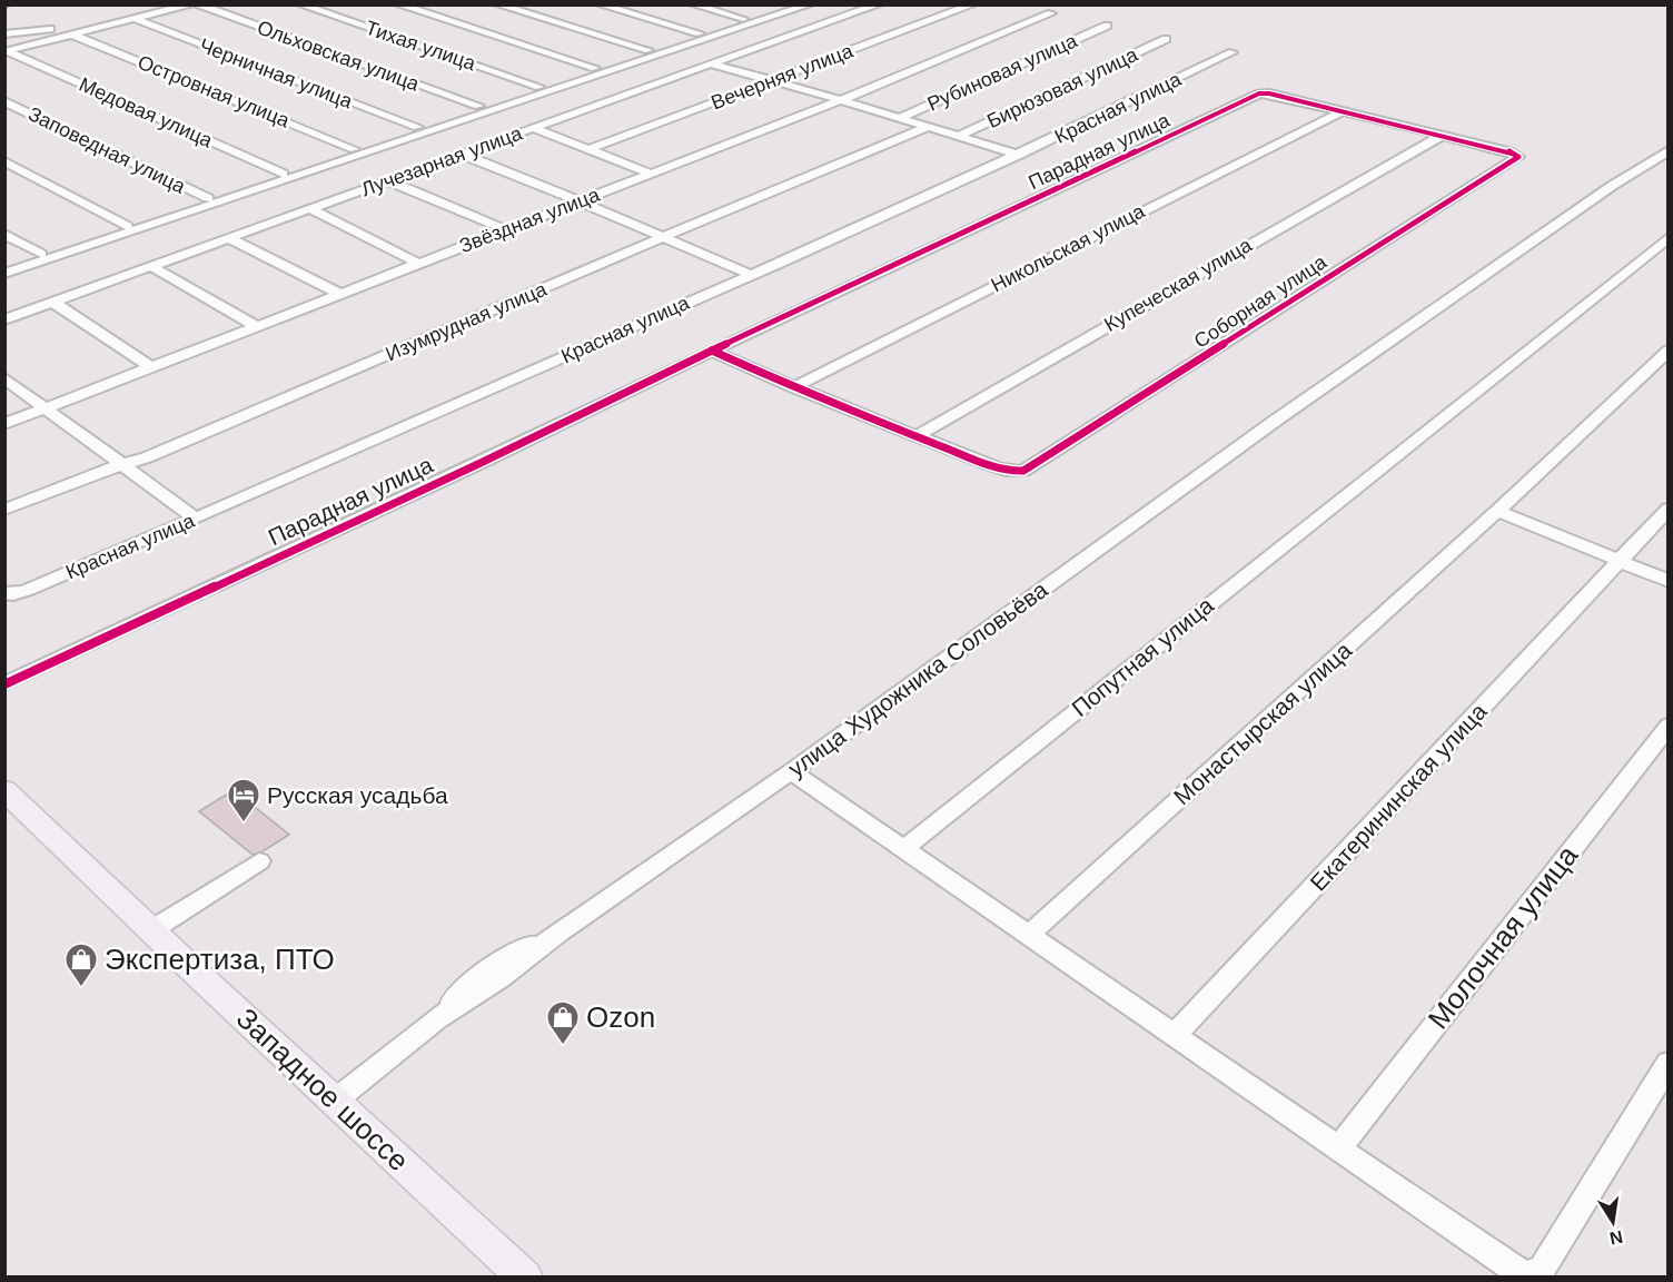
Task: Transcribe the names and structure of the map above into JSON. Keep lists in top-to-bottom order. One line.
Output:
{"streets":{"main road":["Западное шоссе"],"street":["Тихая улица","Ольховская улица","Рубиновая улица","Черничная улица","Вечерняя улица","Бирюзовая улица","Островная улица","Красная улица","Медовая улица","Заповедная улица","Парадная улица","Лучезарная улица","Звёздная улица","Никольская улица","Купеческая улица","Соборная улица","Изумрудная улица","Попутная улица","улица Художника Соловьёва","Монастырская улица","Екатерининская улица","Молочная улица"]},"crossings":[["Парадная улица","Никольская улица"],["Парадная улица","Купеческая улица"],["Парадная улица","Соборная улица"],["Купеческая улица","Соборная улица"],["улица Художника Соловьёва","Западное шоссе"]],"places":{"hotel":["Русская усадьба"],"shop":["Экспертиза, ПТО","Ozon"]},"north":"bottom"}
